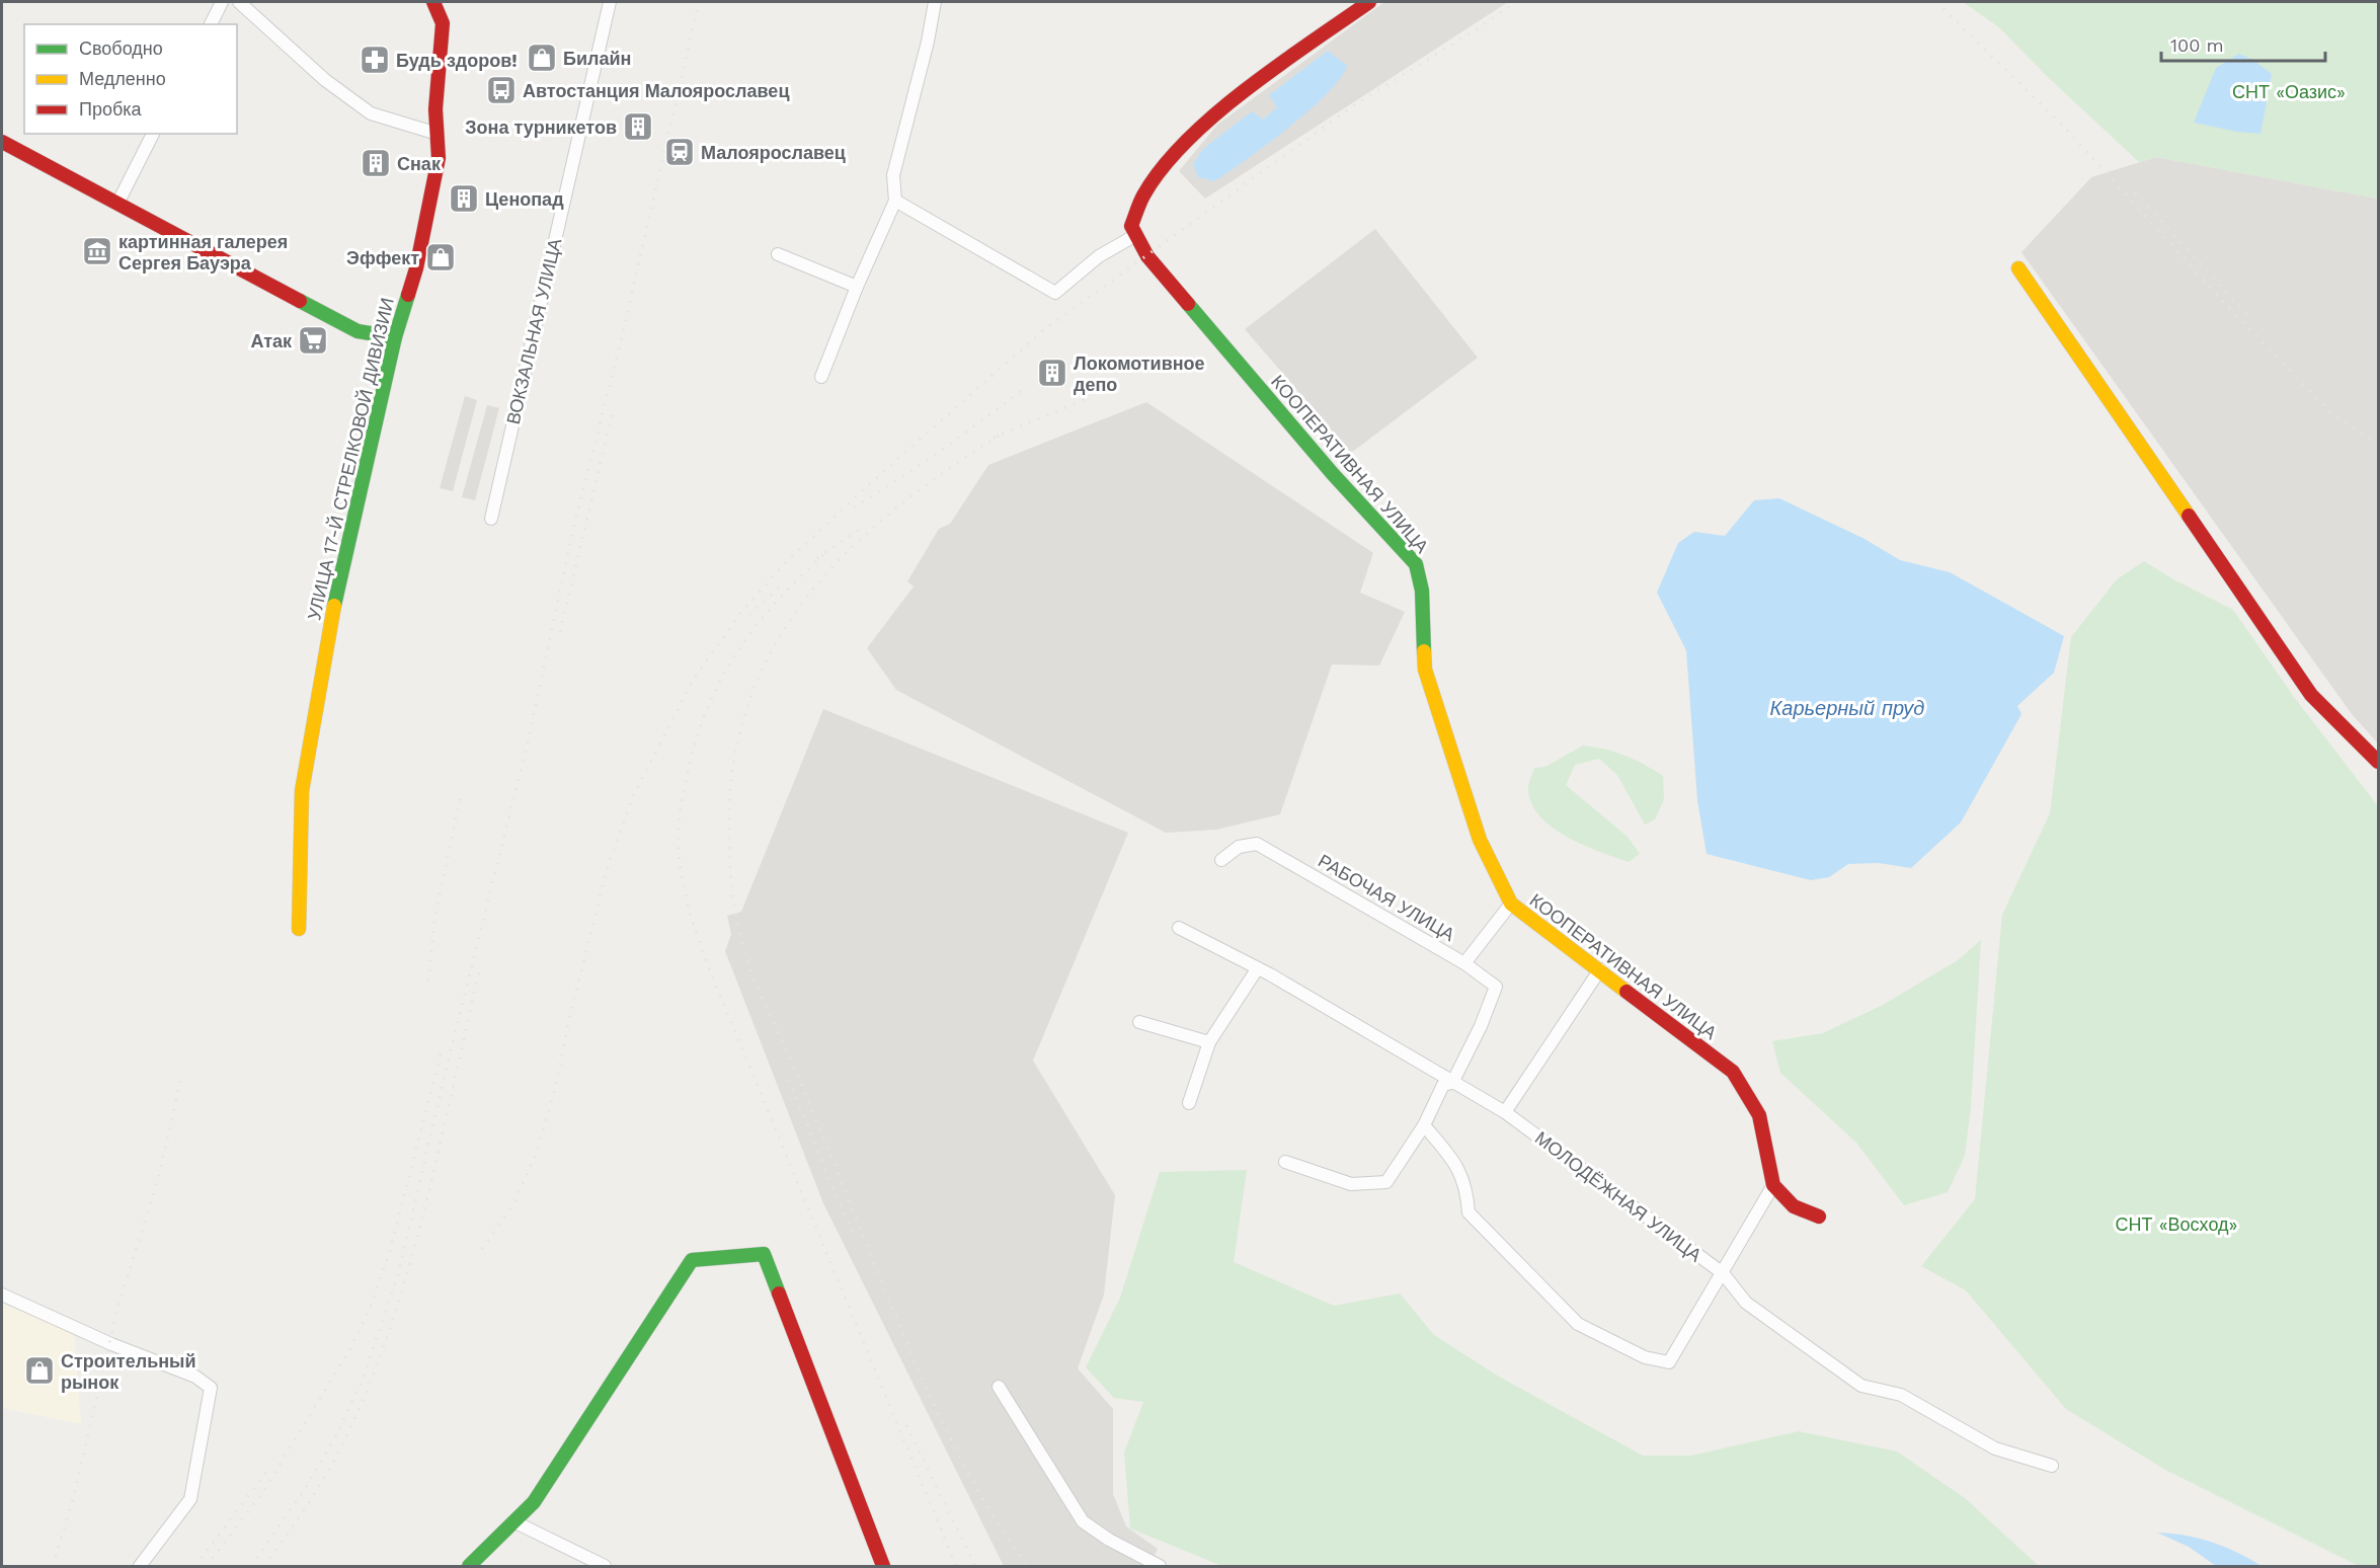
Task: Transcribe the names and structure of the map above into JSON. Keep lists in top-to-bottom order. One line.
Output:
{"streets":{"street":["ВОКЗАЛЬНАЯ УЛИЦА","УЛИЦА 17-Й СТРЕЛКОВОЙ ДИВИЗИИ","КООПЕРАТИВНАЯ УЛИЦА","РАБОЧАЯ УЛИЦА","МОЛОДЁЖНАЯ УЛИЦА"]},"crossings":[["РАБОЧАЯ УЛИЦА","МОЛОДЁЖНАЯ УЛИЦА"]],"water":["Карьерный пруд"],"parks":["СНТ «Оазис»","СНТ «Восход»"],"places":{"shop":["Билайн","Эффект","Строительный рынок"],"pharmacy":["Будь здоров!"],"bus stop":["Автостанция Малоярославец"],"building":["Зона турникетов","Снак","Ценопад","Локомотивное депо"],"station":["Малоярославец"],"museum":["картинная галерея Сергея Бауэра"],"supermarket":["Атак"]},"legend":["Свободно","Медленно","Пробка"],"scale_bar":"100 m"}
